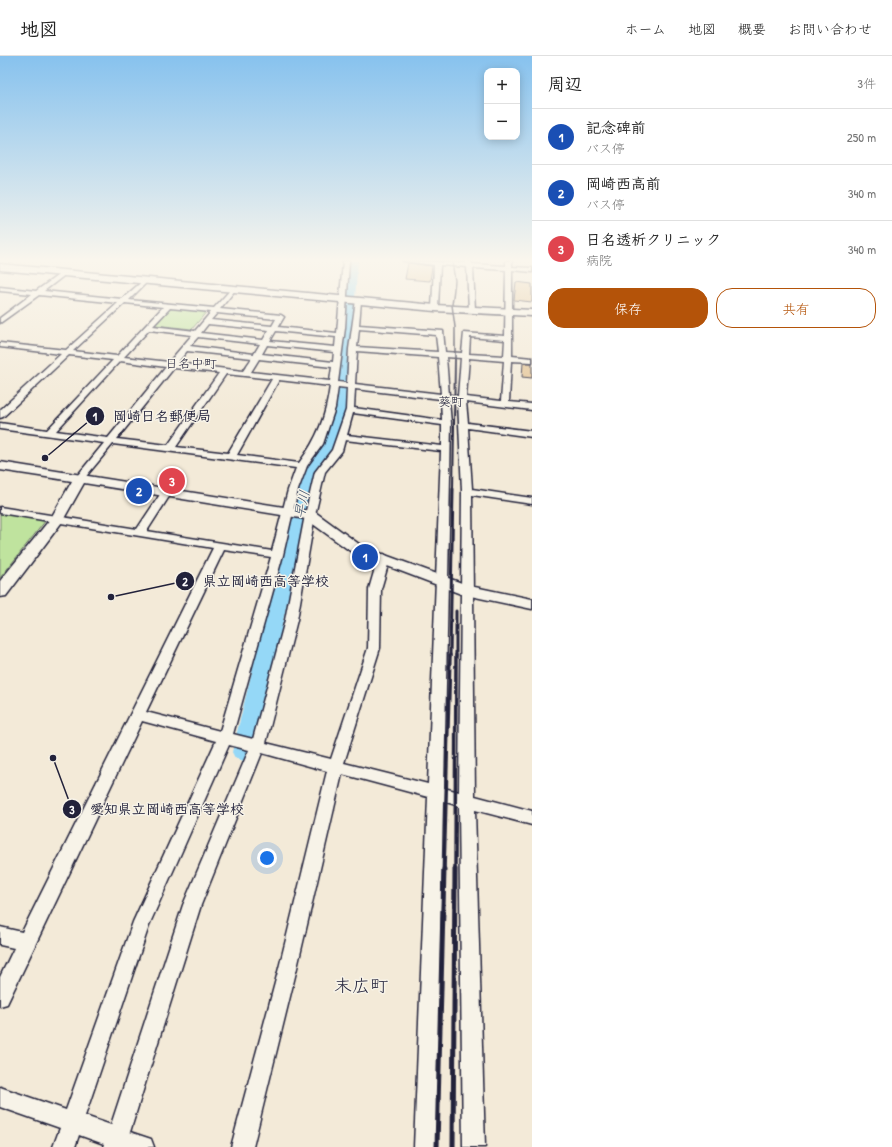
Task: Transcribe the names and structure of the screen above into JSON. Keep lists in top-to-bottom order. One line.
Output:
{"districts":["日名中町","葵町","末広町"],"water":["早川"],"places":["岡崎日名郵便局","県立岡崎西高等学校","愛知県立岡崎西高等学校"],"page":{"header":"地図","nav":["ホーム","地図","概要","お問い合わせ"],"heading":["周辺","3件"],"map_buttons":["+","−"],"list":[{"mark":"1","name":"記念碑前","note":"バス停","value":"250 m"},{"mark":"2","name":"岡崎西高前","note":"バス停","value":"340 m"},{"mark":"3","name":"日名透析クリニック","note":"病院","value":"340 m"}],"buttons":["保存","共有"],"pins":["3","2","1"]}}
